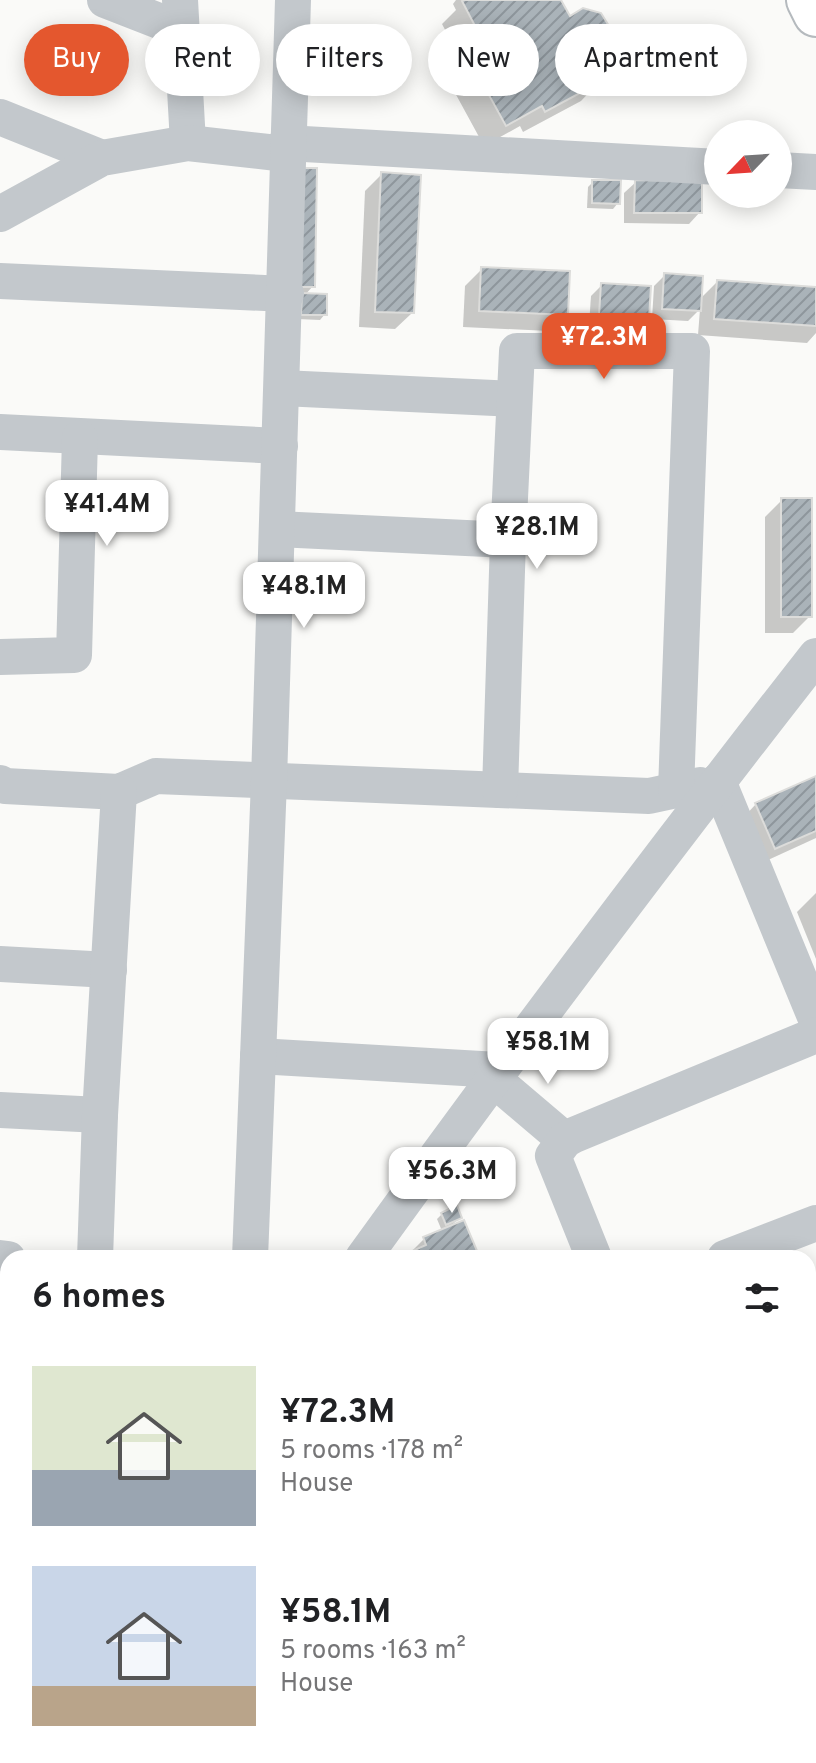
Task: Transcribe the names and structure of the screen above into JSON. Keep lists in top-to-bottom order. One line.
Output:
{"north":"bottom left","page":{"chip":["Buy","Rent","Filters","New","Apartment"],"price":["¥72.3M","¥41.4M","¥28.1M","¥48.1M","¥58.1M","¥56.3M"],"heading":"6 homes","list":[{"name":"¥72.3M","note":"5 rooms · 178 m² · House"},{"name":"¥58.1M","note":"5 rooms · 163 m² · House"}]}}
